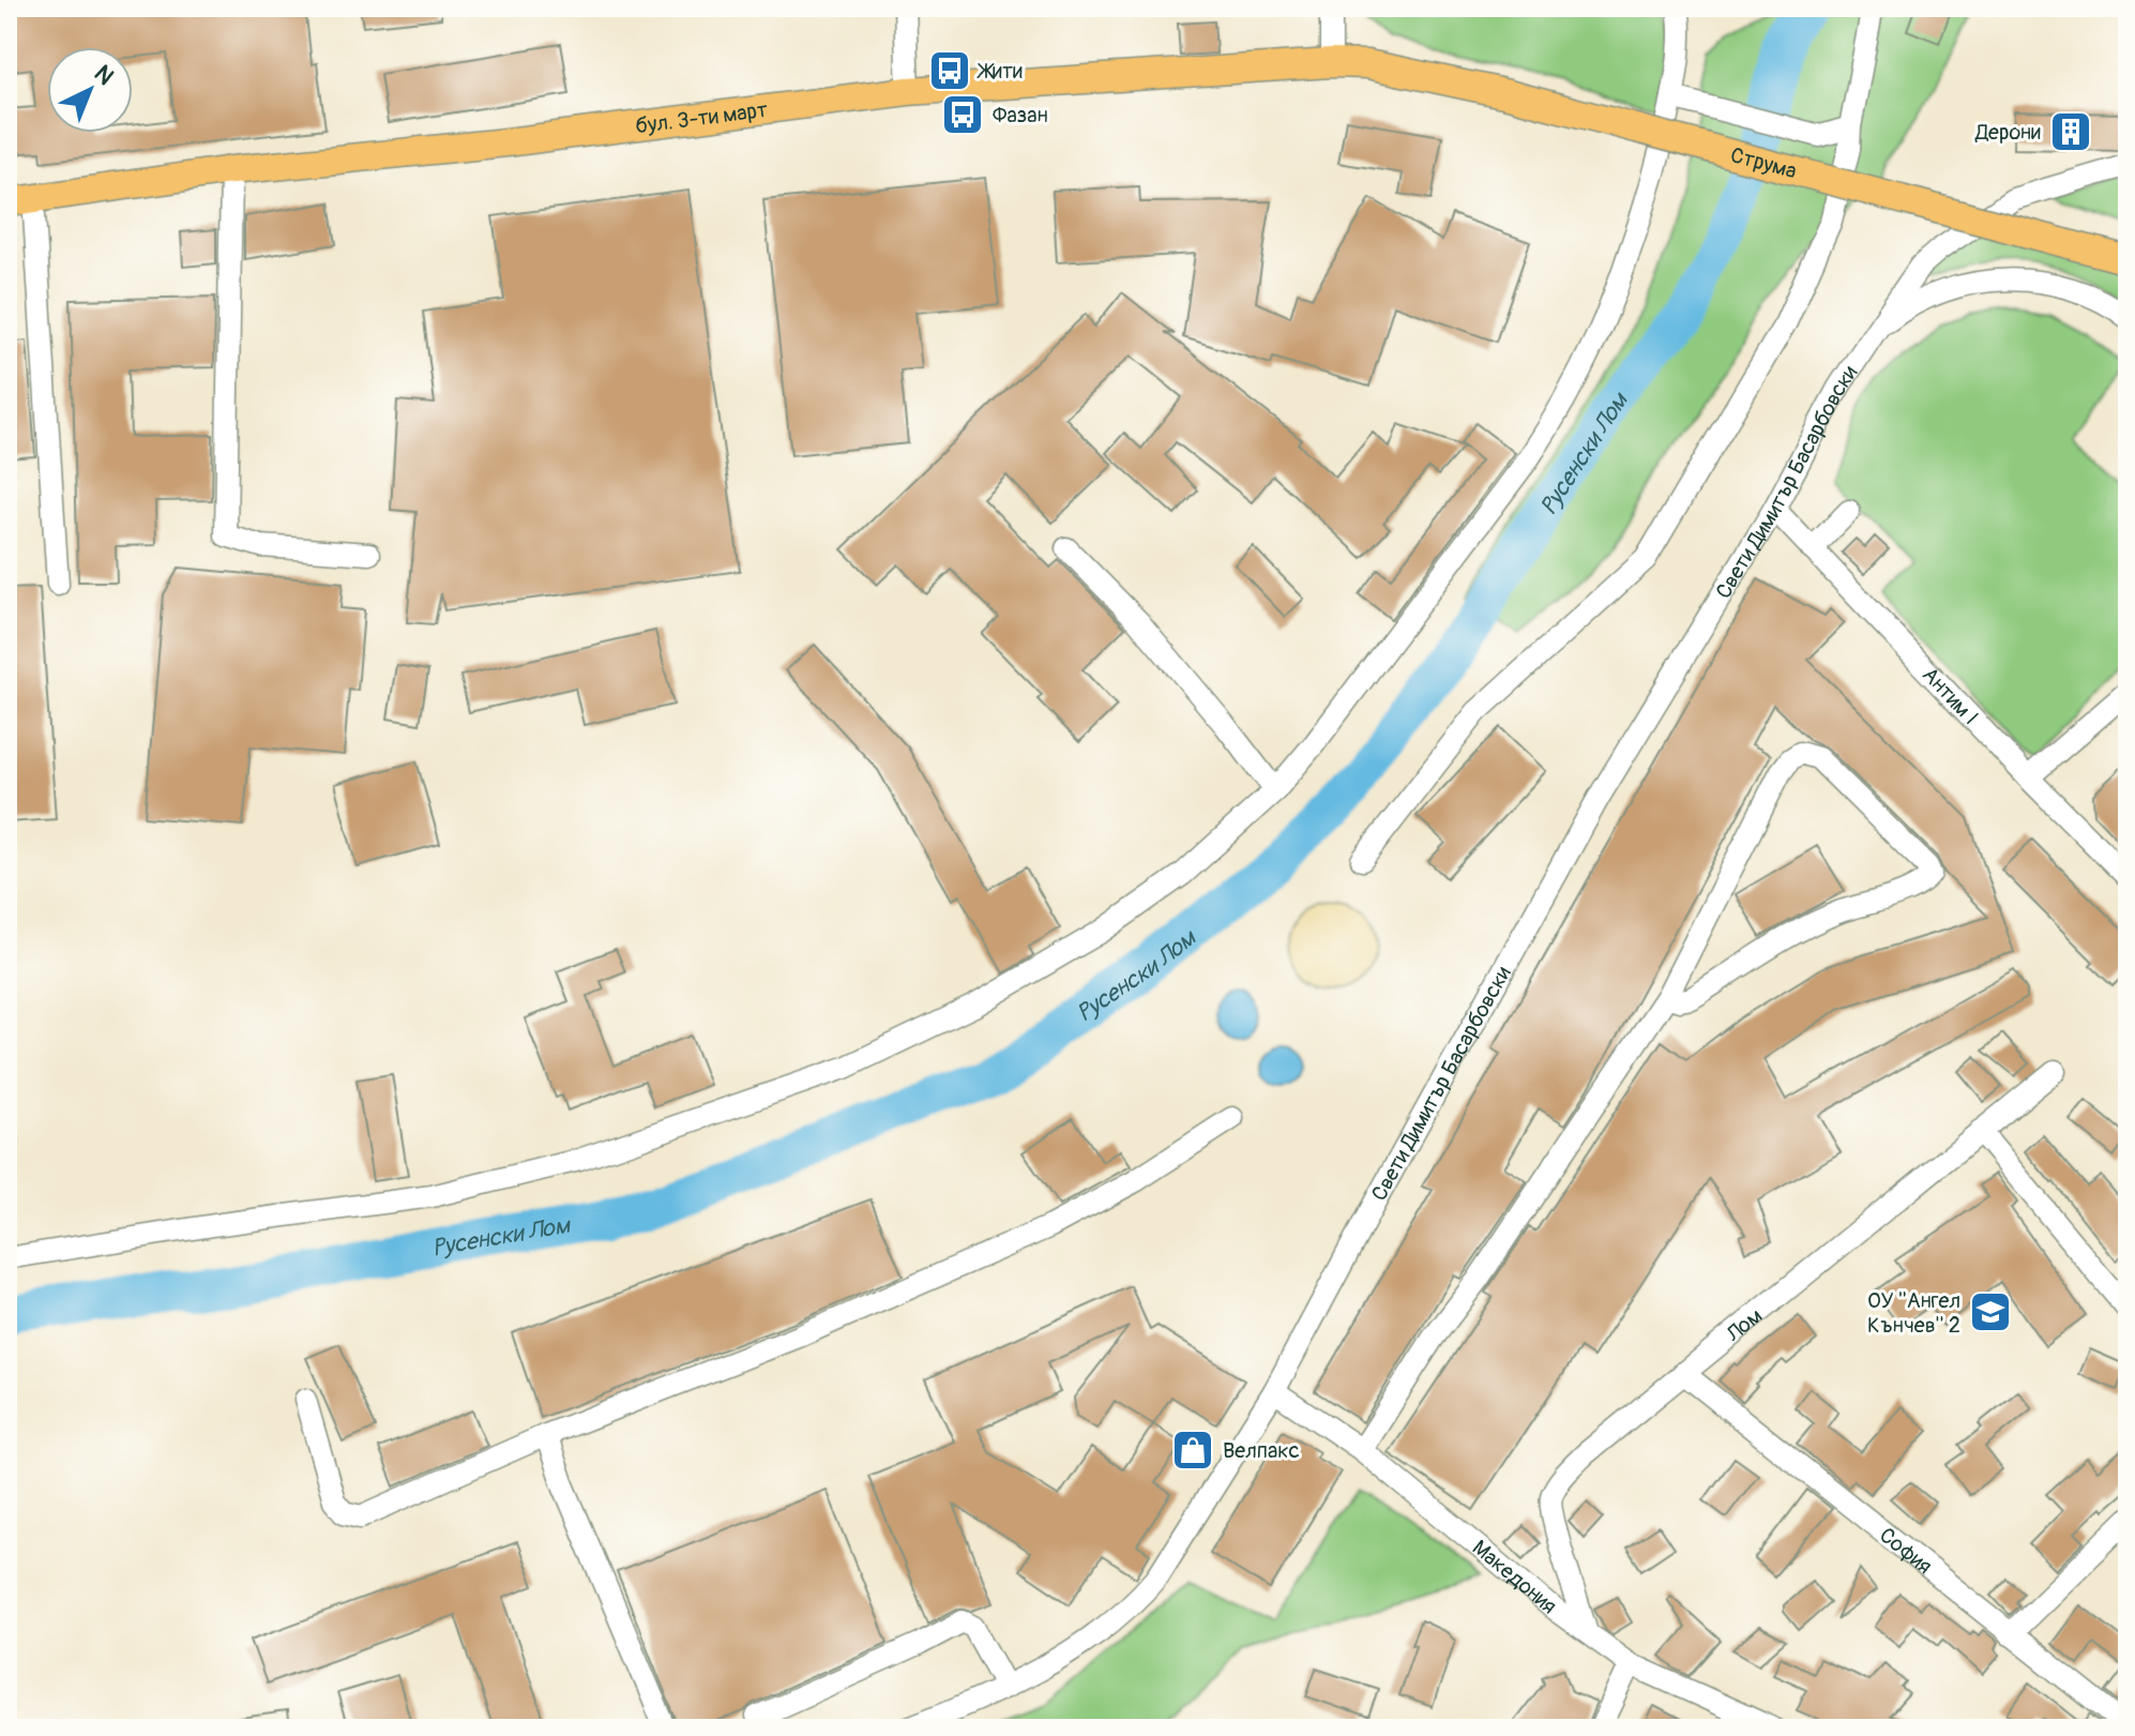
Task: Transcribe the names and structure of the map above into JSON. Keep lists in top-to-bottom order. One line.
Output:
{"streets":{"main road":["бул. 3-ти март","Струма"],"street":["Свети Димитър Басарбовски","Антим I","Лом","София","Македония"]},"crossings":[["бул. 3-ти март","Струма"],["Свети Димитър Басарбовски","Антим I"],["Свети Димитър Басарбовски","Македония"],["Лом","София"],["Лом","Македония"]],"water":["Русенски Лом"],"places":{"bus stop":["Жити","Фазан"],"building":["Дерони"],"school or university":["ОУ ''Ангел Кънчев'' 2"],"shop":["Велпакс"]},"north":"top right"}
